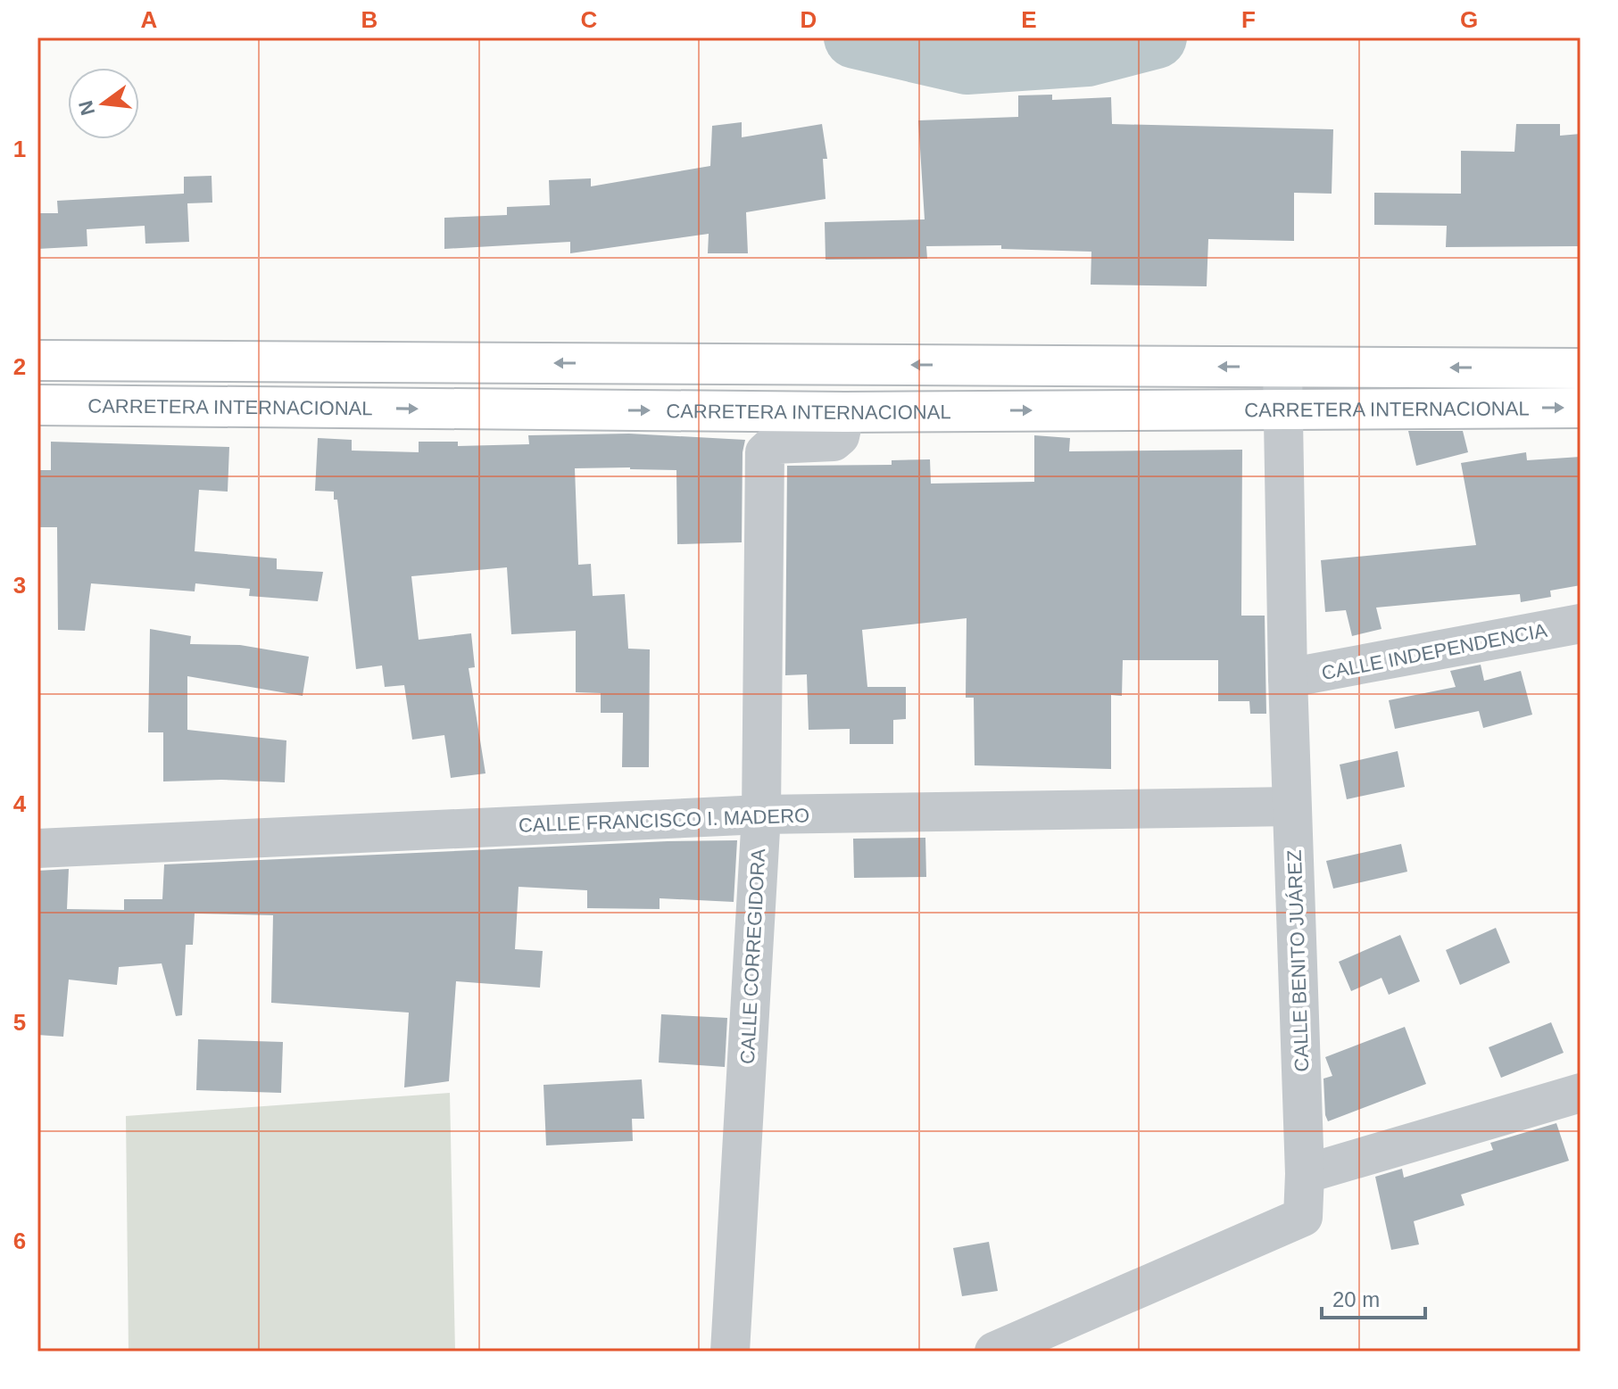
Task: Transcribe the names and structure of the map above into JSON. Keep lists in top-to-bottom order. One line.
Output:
{"streets":{"main road":["CARRETERA INTERNACIONAL"],"street":["CALLE INDEPENDENCIA","CALLE FRANCISCO I. MADERO","CALLE CORREGIDORA","CALLE BENITO JUÁREZ"]},"crossings":[["CARRETERA INTERNACIONAL","CALLE CORREGIDORA"],["CARRETERA INTERNACIONAL","CALLE BENITO JUÁREZ"],["CALLE INDEPENDENCIA","CALLE BENITO JUÁREZ"],["CALLE FRANCISCO I. MADERO","CALLE CORREGIDORA"],["CALLE FRANCISCO I. MADERO","CALLE BENITO JUÁREZ"]],"scale_bar":"20 m","north":"left","grid":{"columns":["A","B","C","D","E","F","G"],"rows":["1","2","3","4","5","6"]}}
